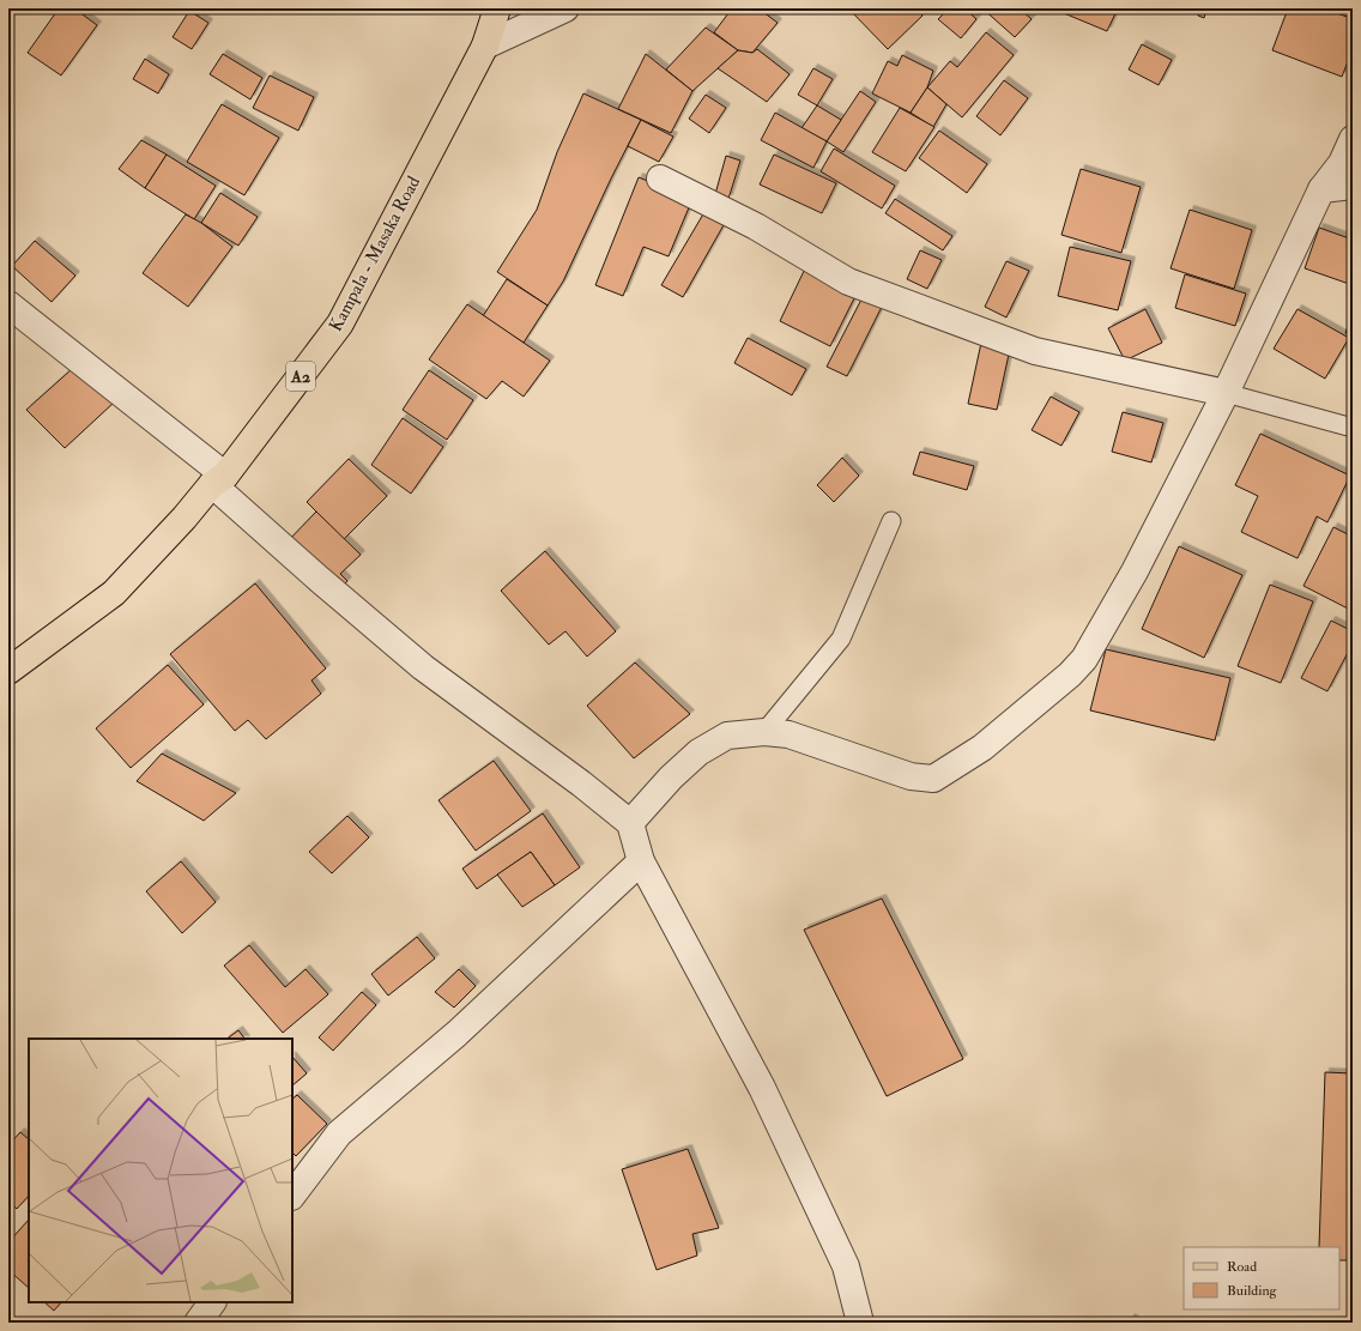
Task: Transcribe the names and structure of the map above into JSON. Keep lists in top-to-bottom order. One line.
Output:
{"streets":{"main road":["Kampala - Masaka Road","A2"]},"legend":["Road","Building"]}
